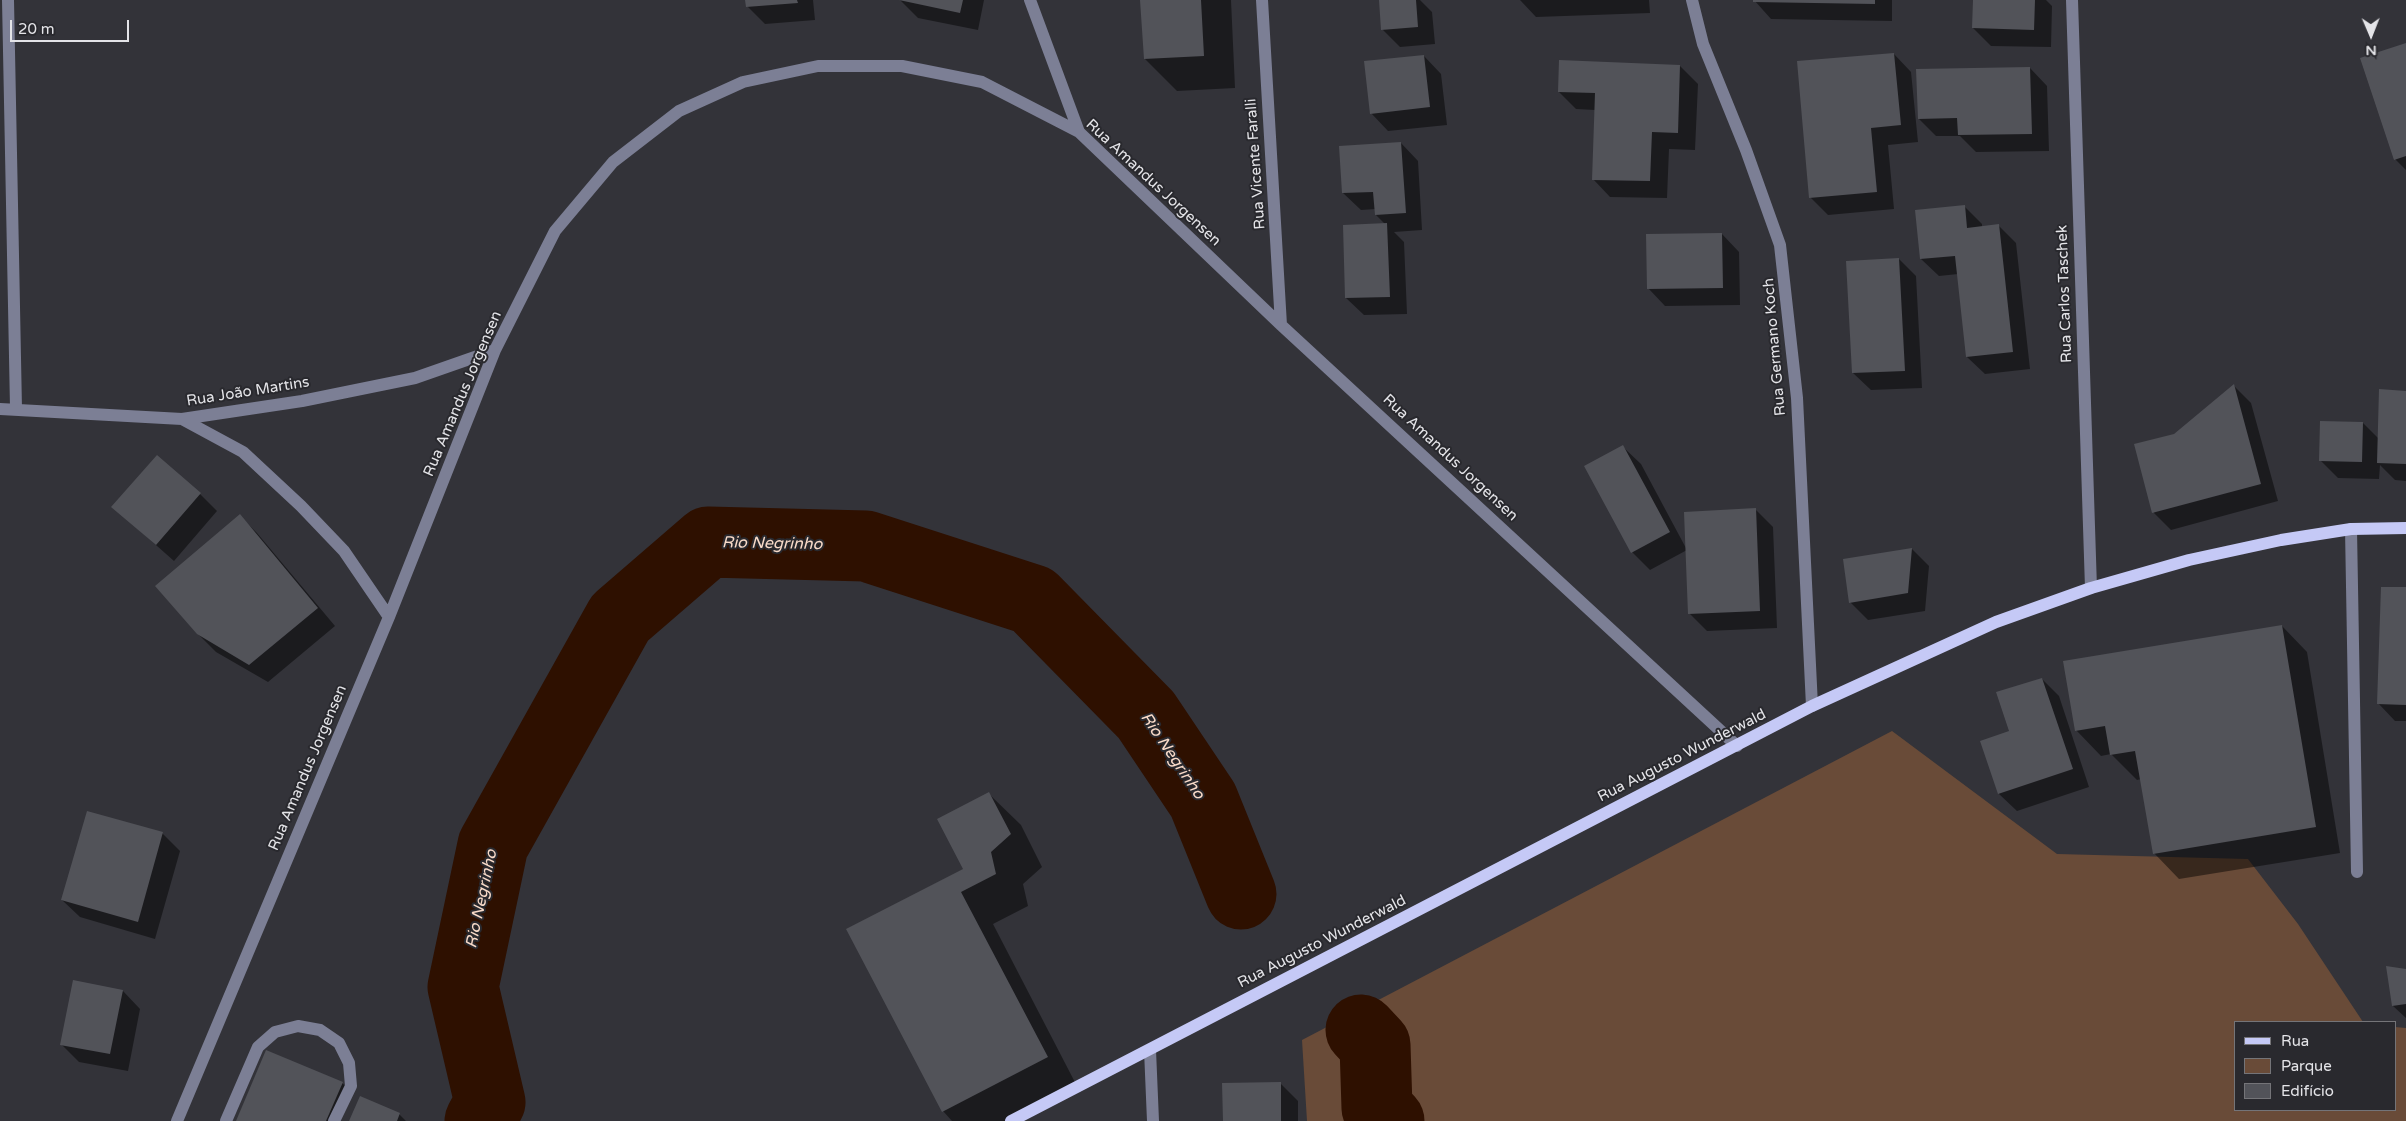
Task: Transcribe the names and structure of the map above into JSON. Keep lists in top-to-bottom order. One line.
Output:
{"streets":{"main road":["Rua Augusto Wunderwald"],"street":["Rua Vicente Faralli","Rua Amandus Jorgensen","Rua Carlos Taschek","Rua Germano Koch","Rua João Martins"]},"crossings":[["Rua Vicente Faralli","Rua Amandus Jorgensen"],["Rua Amandus Jorgensen","Rua João Martins"],["Rua Amandus Jorgensen","Rua Augusto Wunderwald"],["Rua Carlos Taschek","Rua Augusto Wunderwald"],["Rua Germano Koch","Rua Augusto Wunderwald"]],"water":["Rio Negrinho"],"legend":["Rua","Parque","Edifício"],"scale_bar":"20 m","north":"bottom"}
